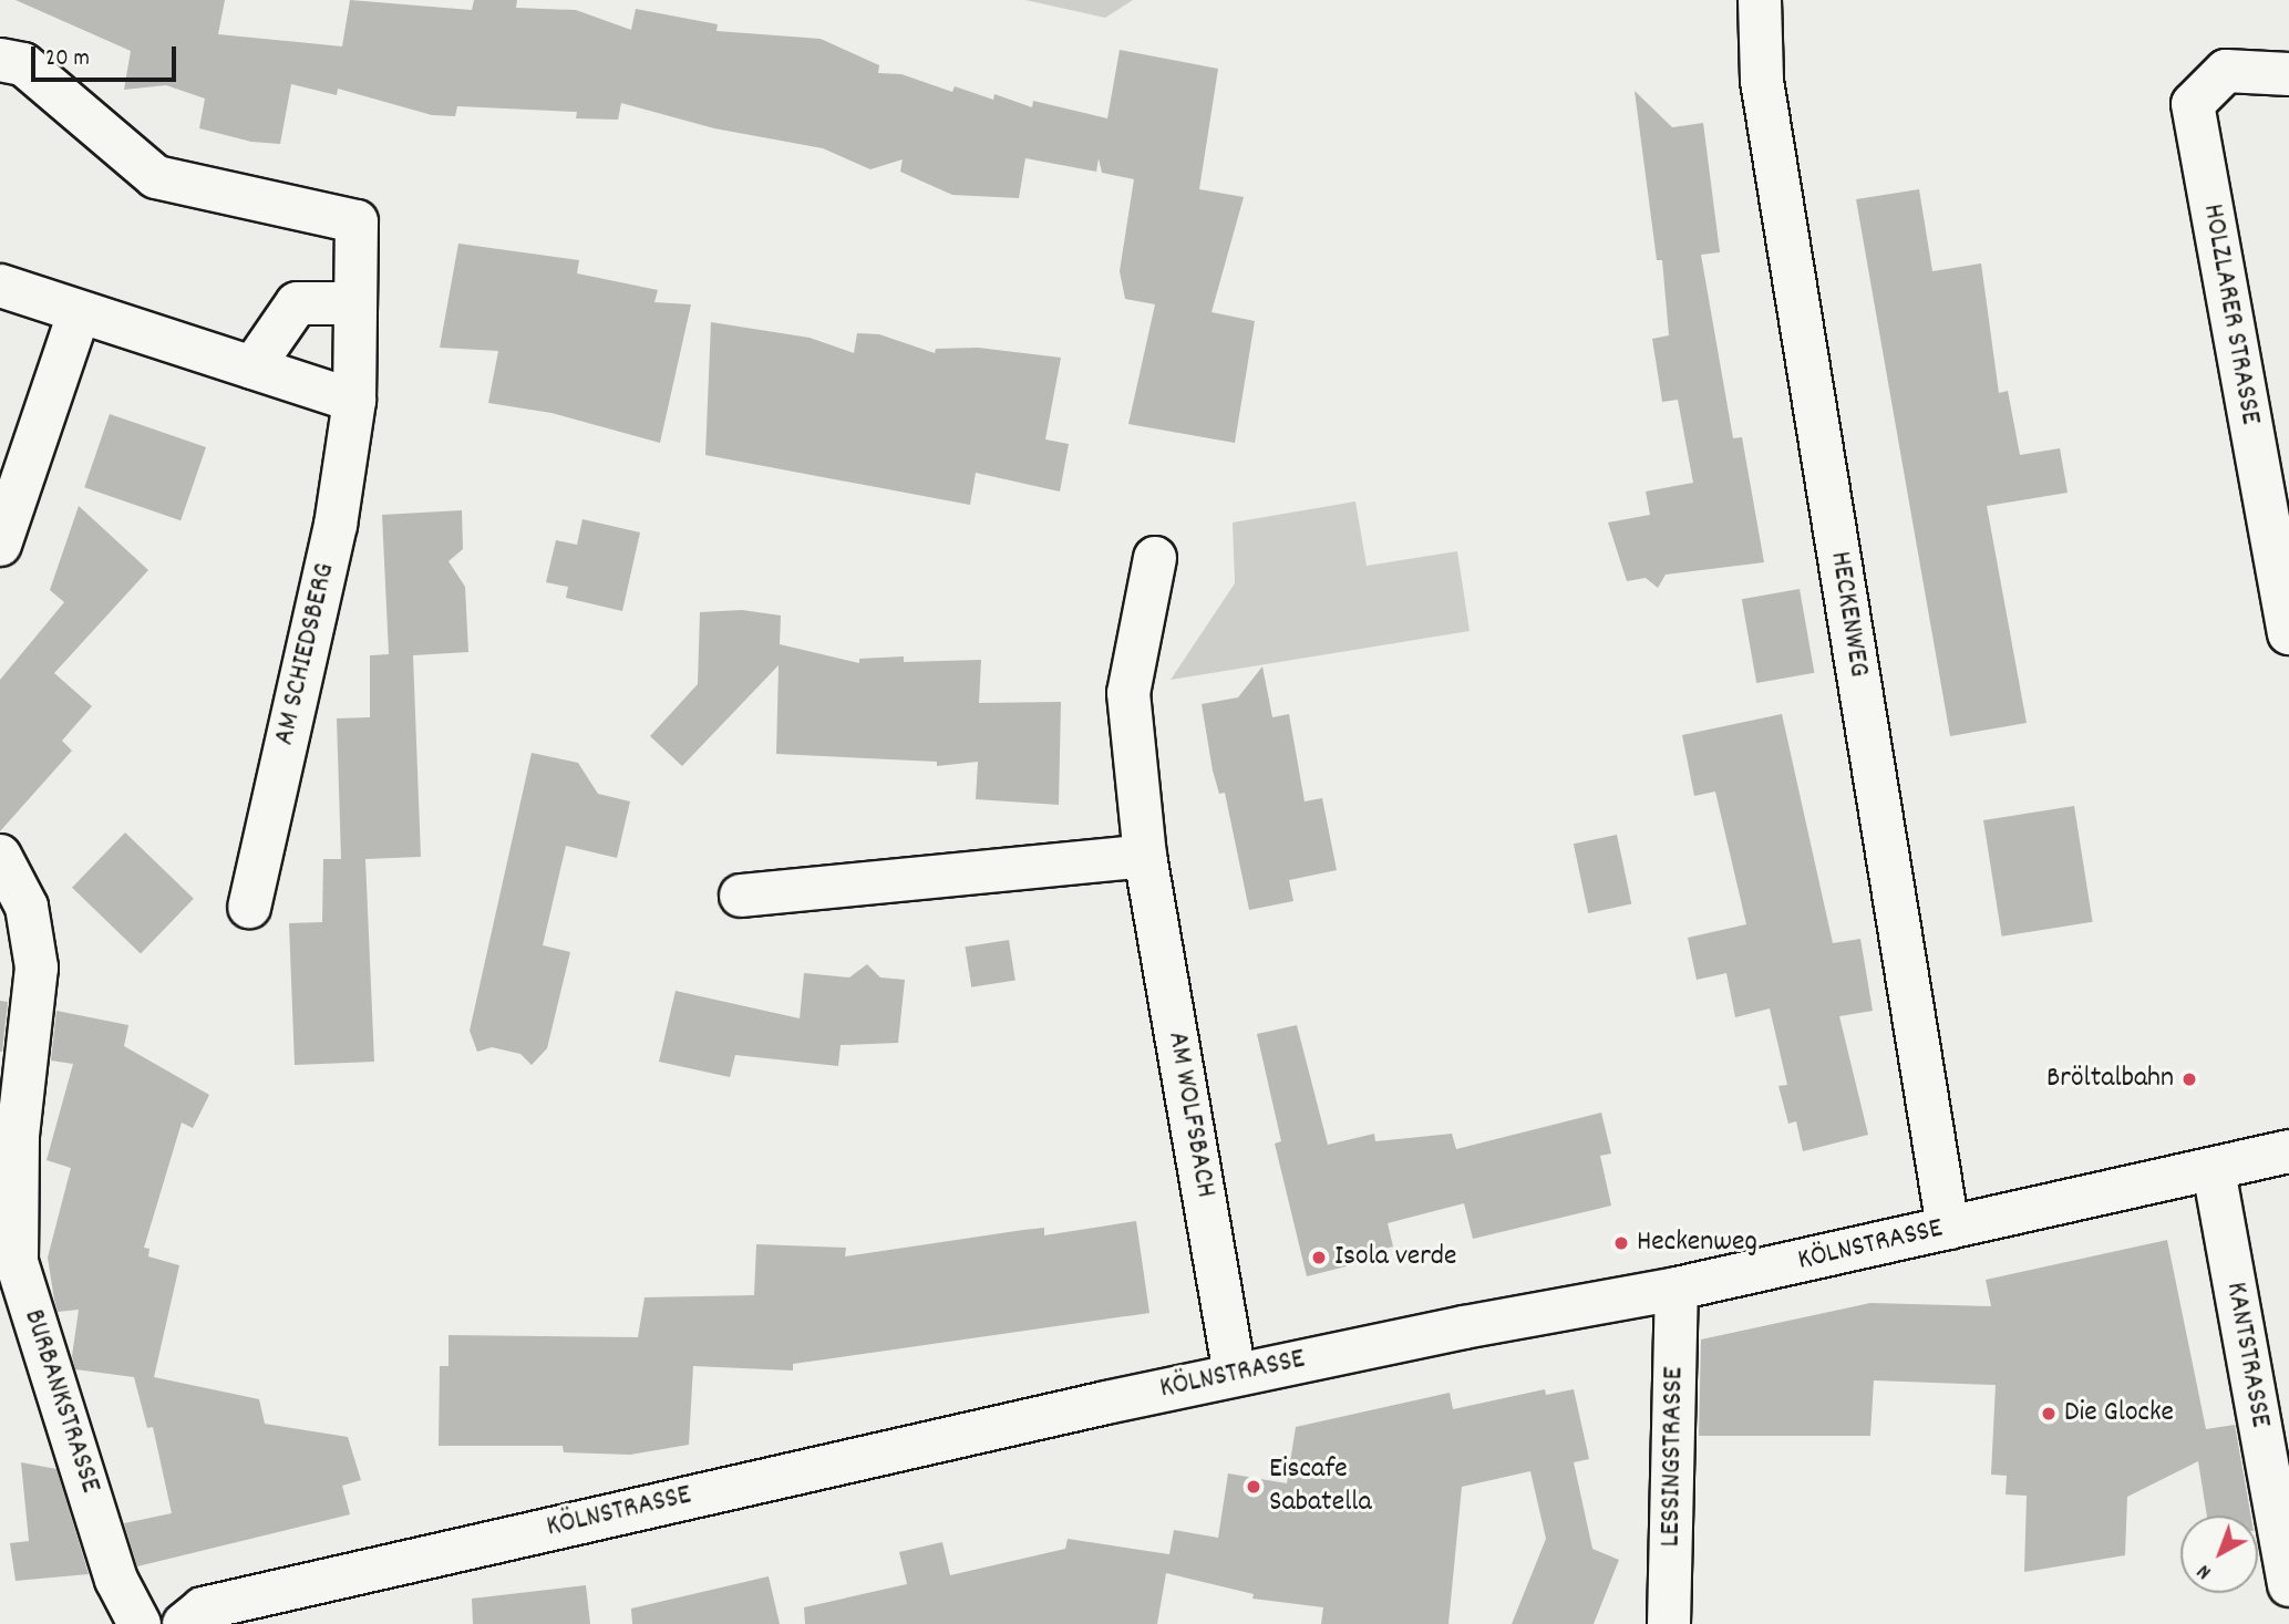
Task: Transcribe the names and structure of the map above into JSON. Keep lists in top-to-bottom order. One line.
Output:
{"streets":{"street":["HOLZLARER STRASSE","HECKENWEG","AM SCHIEDSBERG","AM WOLFSBACH","KÖLNSTRASSE","KANTSTRASSE","BURBANKSTRASSE","LESSINGSTRASSE"]},"crossings":[["HECKENWEG","KÖLNSTRASSE"],["AM WOLFSBACH","KÖLNSTRASSE"],["KÖLNSTRASSE","KANTSTRASSE"],["KÖLNSTRASSE","LESSINGSTRASSE"]],"places":["Bröltalbahn","Heckenweg","Isola verde","Die Glocke","Eiscafe Sabatella"],"scale_bar":"20 m","north":"bottom left"}
